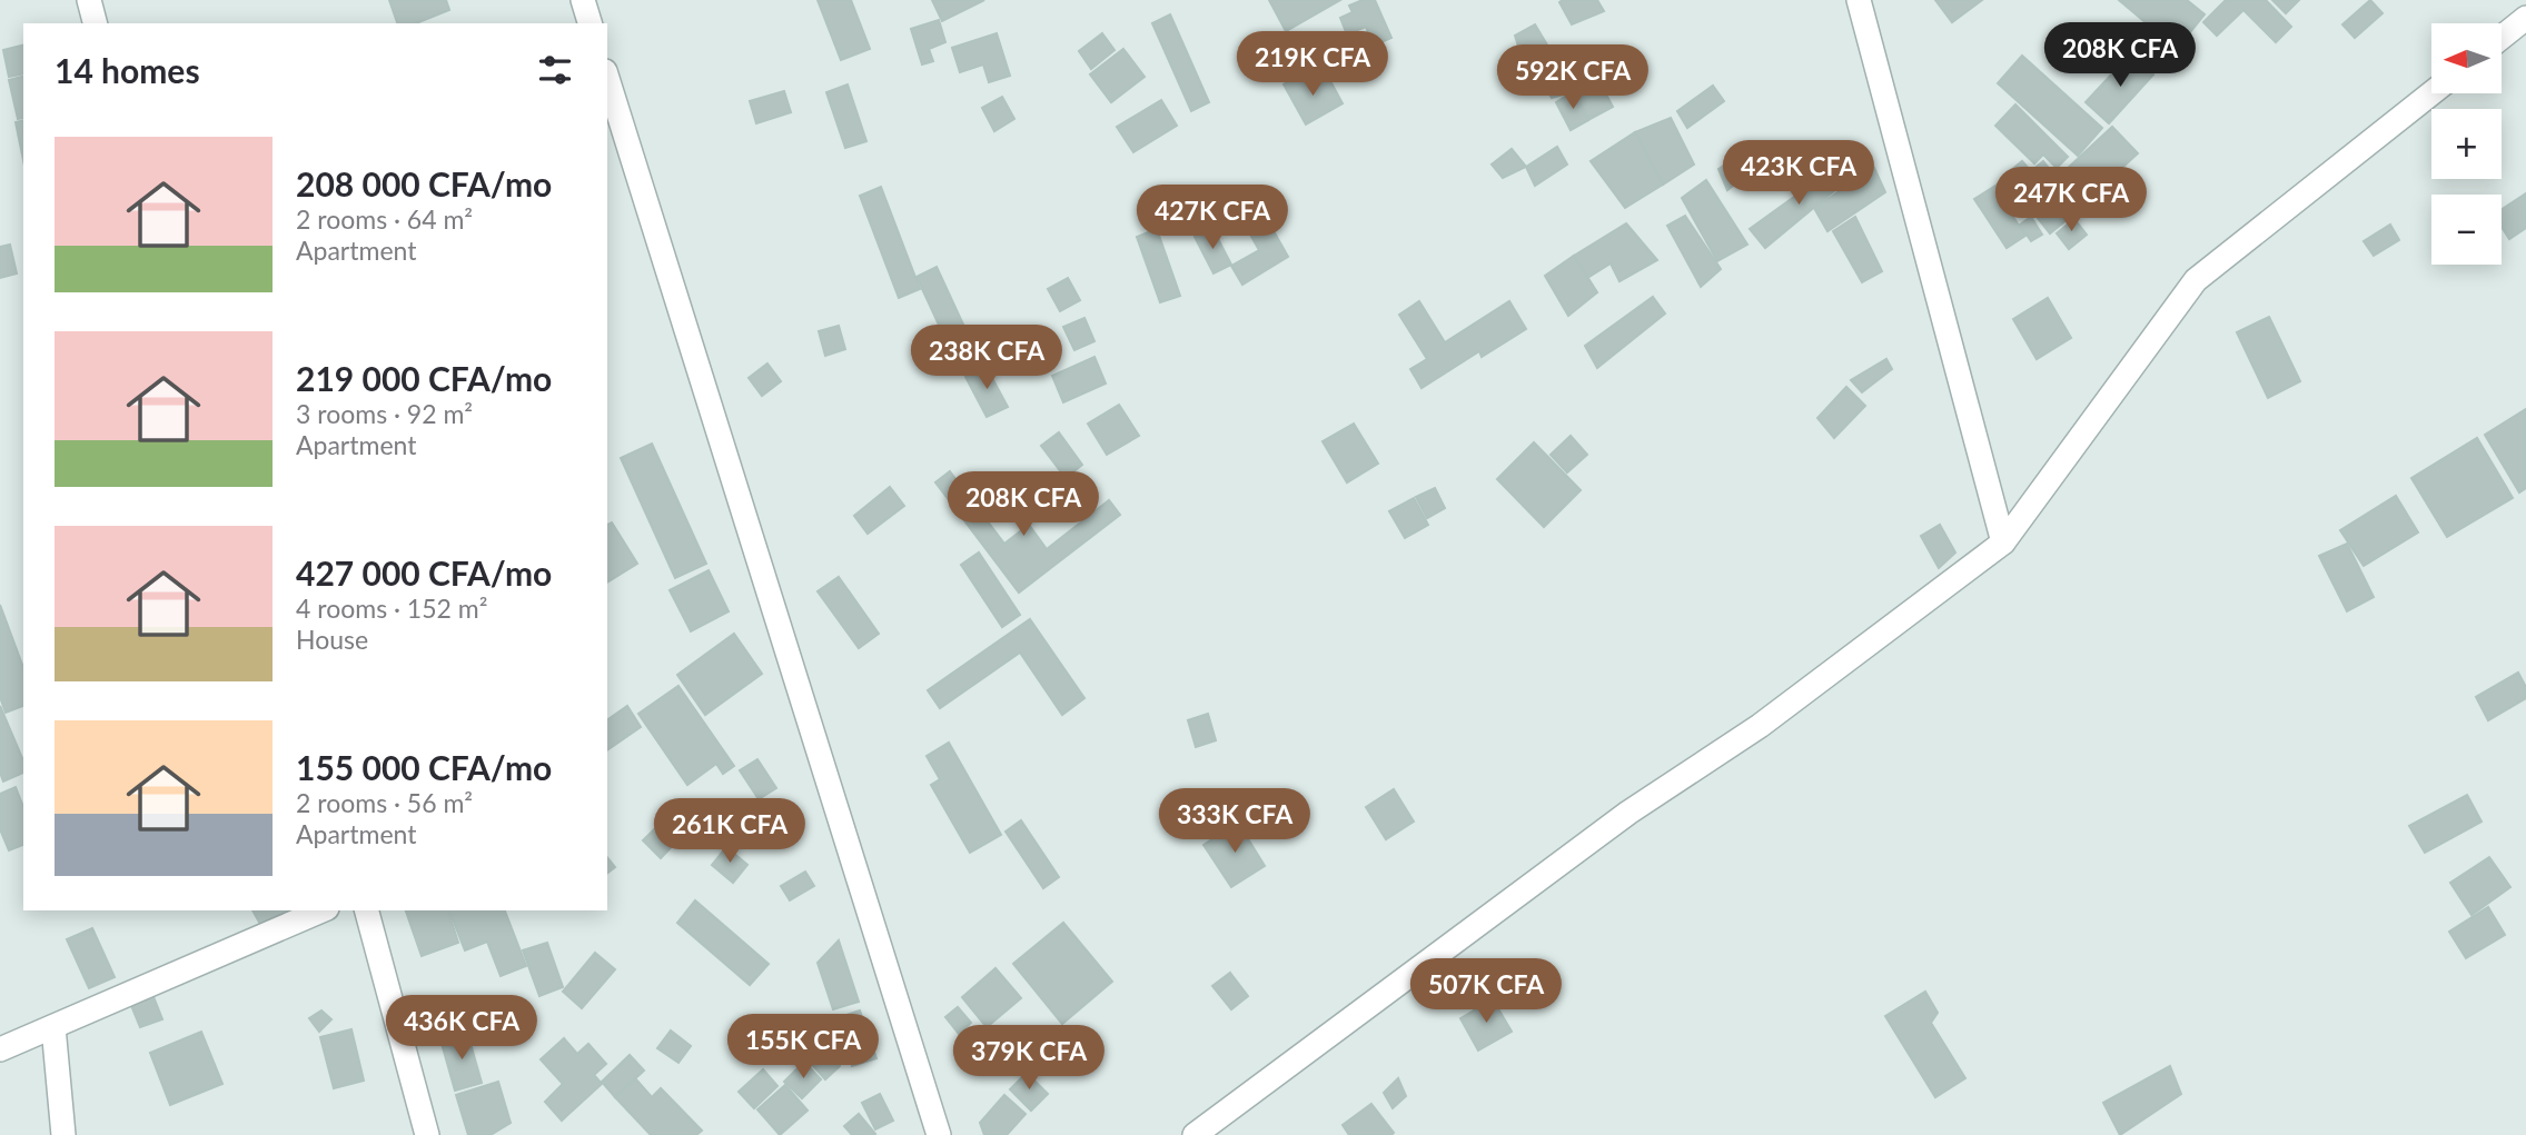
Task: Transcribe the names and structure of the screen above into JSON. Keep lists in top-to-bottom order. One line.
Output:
{"north":"left","page":{"price":["208K CFA","219K CFA","592K CFA","423K CFA","247K CFA","427K CFA","238K CFA","208K CFA","333K CFA","261K CFA","507K CFA","436K CFA","155K CFA","379K CFA"],"map_buttons":["+","−"],"heading":"14 homes","list":[{"name":"208 000 CFA/mo","note":"2 rooms · 64 m² · Apartment"},{"name":"219 000 CFA/mo","note":"3 rooms · 92 m² · Apartment"},{"name":"427 000 CFA/mo","note":"4 rooms · 152 m² · House"},{"name":"155 000 CFA/mo","note":"2 rooms · 56 m² · Apartment"}]}}
